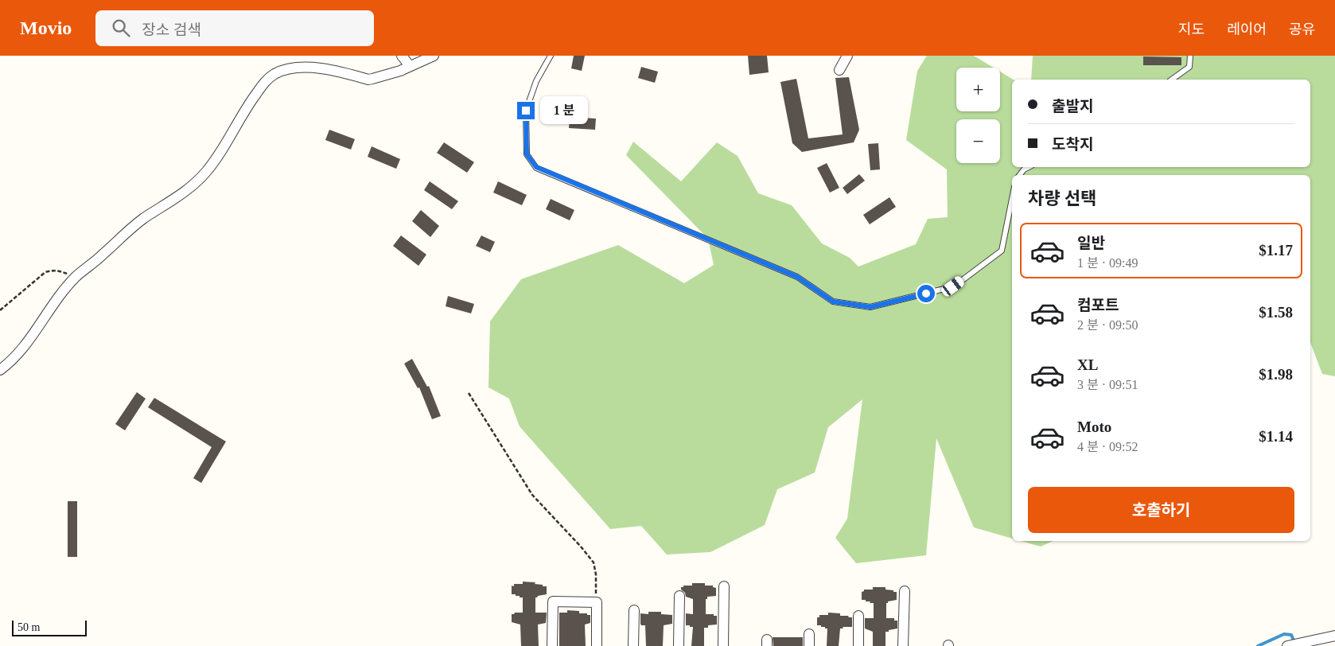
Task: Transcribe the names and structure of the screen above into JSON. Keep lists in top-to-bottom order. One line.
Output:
{"scale_bar":"50 m","page":{"header":"Movio","search":"장소 검색","nav":["지도","레이어","공유"],"map_buttons":["+","−"],"banner":["출발지","도착지"],"bubble":"1 분","heading":"차량 선택","list":[{"name":"일반","note":"1 분 · 09:49","value":"$1.17"},{"name":"컴포트","note":"2 분 · 09:50","value":"$1.58"},{"name":"XL","note":"3 분 · 09:51","value":"$1.98"},{"name":"Moto","note":"4 분 · 09:52","value":"$1.14"}],"buttons":"호출하기","scale":"50 m"}}
